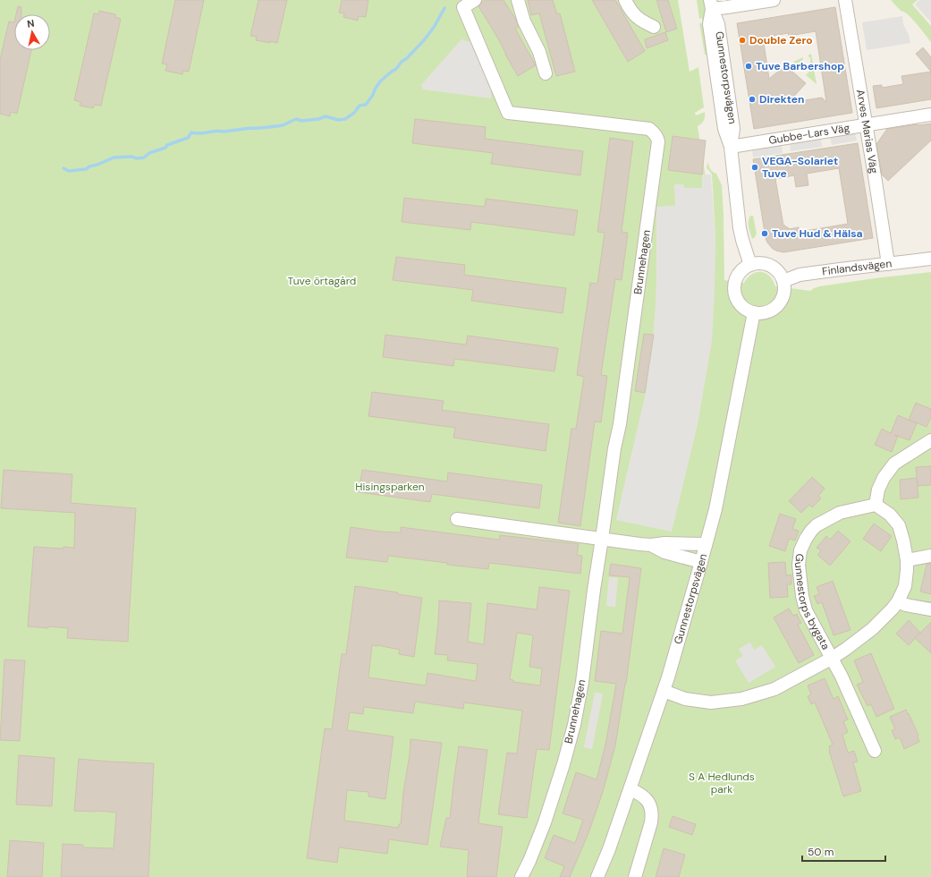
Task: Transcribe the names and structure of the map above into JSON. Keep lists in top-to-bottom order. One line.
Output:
{"streets":{"street":["Gunnestorpsvägen","Arves Marias Väg","Gubbe-Lars Väg","Brunnehagen","Finlandsvägen","Gunnestorps bygata"]},"crossings":[["Gunnestorpsvägen","Gubbe-Lars Väg"],["Gunnestorpsvägen","Finlandsvägen"],["Gunnestorpsvägen","Gunnestorps bygata"],["Arves Marias Väg","Gubbe-Lars Väg"],["Arves Marias Väg","Finlandsvägen"]],"parks":["Tuve örtagård","Hisingsparken","S A Hedlunds park"],"places":["Double Zero","Tuve Barbershop","Direkten","VEGA-Solariet Tuve","Tuve Hud & Hälsa"],"scale_bar":"50 m","north":"top"}
